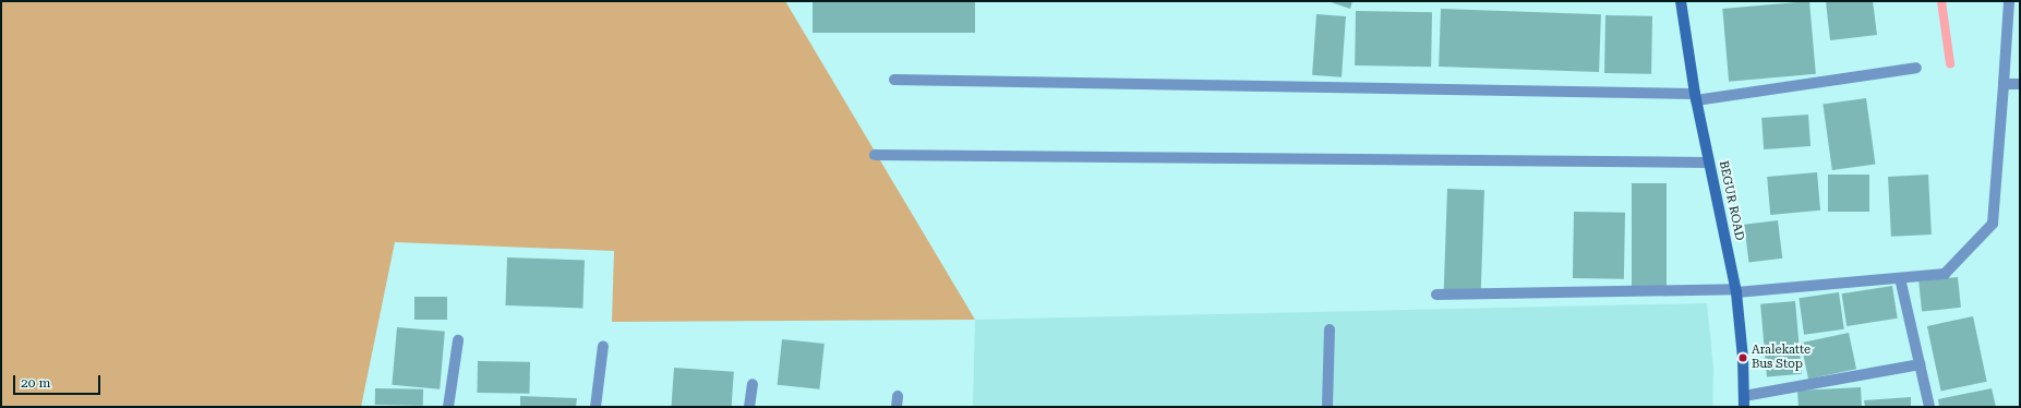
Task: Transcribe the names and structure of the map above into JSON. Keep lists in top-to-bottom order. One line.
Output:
{"streets":{"main road":["BEGUR ROAD"]},"places":["Aralekatte Bus Stop"],"scale_bar":"20 m"}
